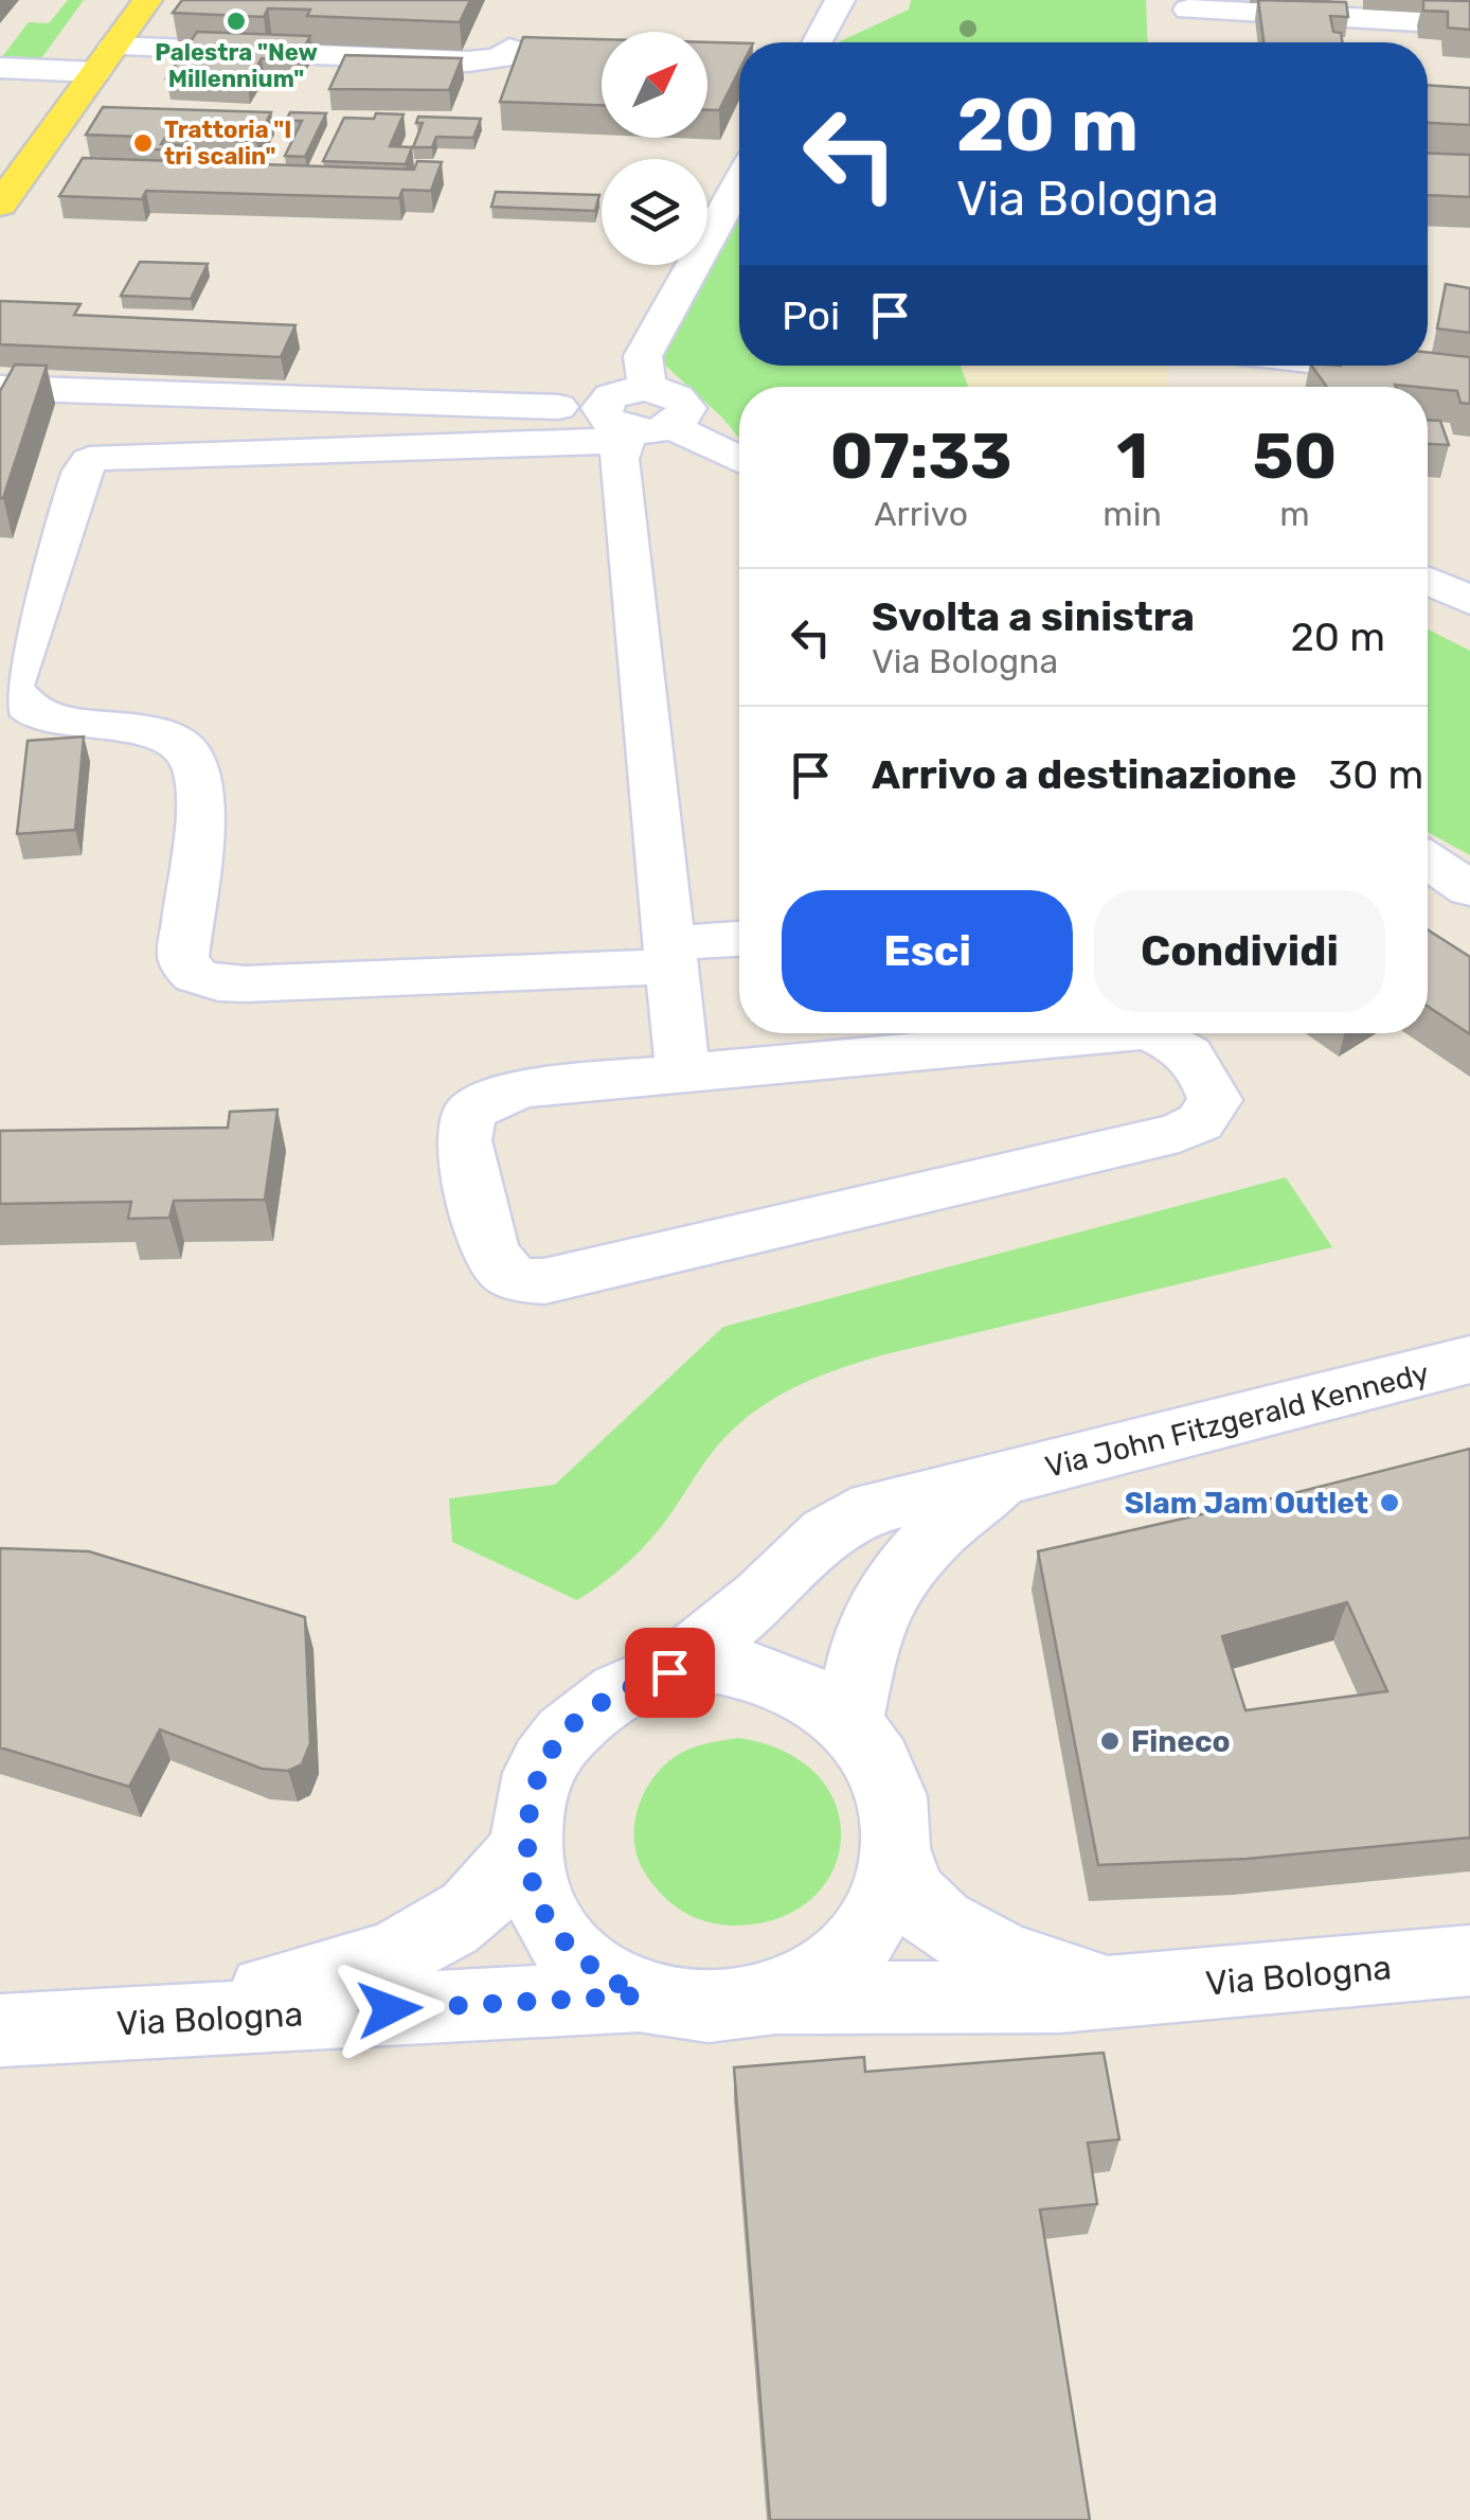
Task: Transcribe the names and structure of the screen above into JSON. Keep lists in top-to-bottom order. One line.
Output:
{"streets":{"street":["Via John Fitzgerald Kennedy","Via Bologna"]},"crossings":[["Via John Fitzgerald Kennedy","Via Bologna"]],"places":["Palestra \"New Millennium\"","Trattoria \"I tri scalin\"","Slam Jam Outlet","Fineco"],"north":"top right","page":{"turn":["20 m","Via Bologna"],"then":"Poi","eta":["07:33","Arrivo","1","min","50","m"],"list":[{"name":"Svolta a sinistra","note":"Via Bologna","value":"20 m"},{"name":"Arrivo a destinazione","value":"30 m"}],"buttons":["Esci","Condividi"]}}
